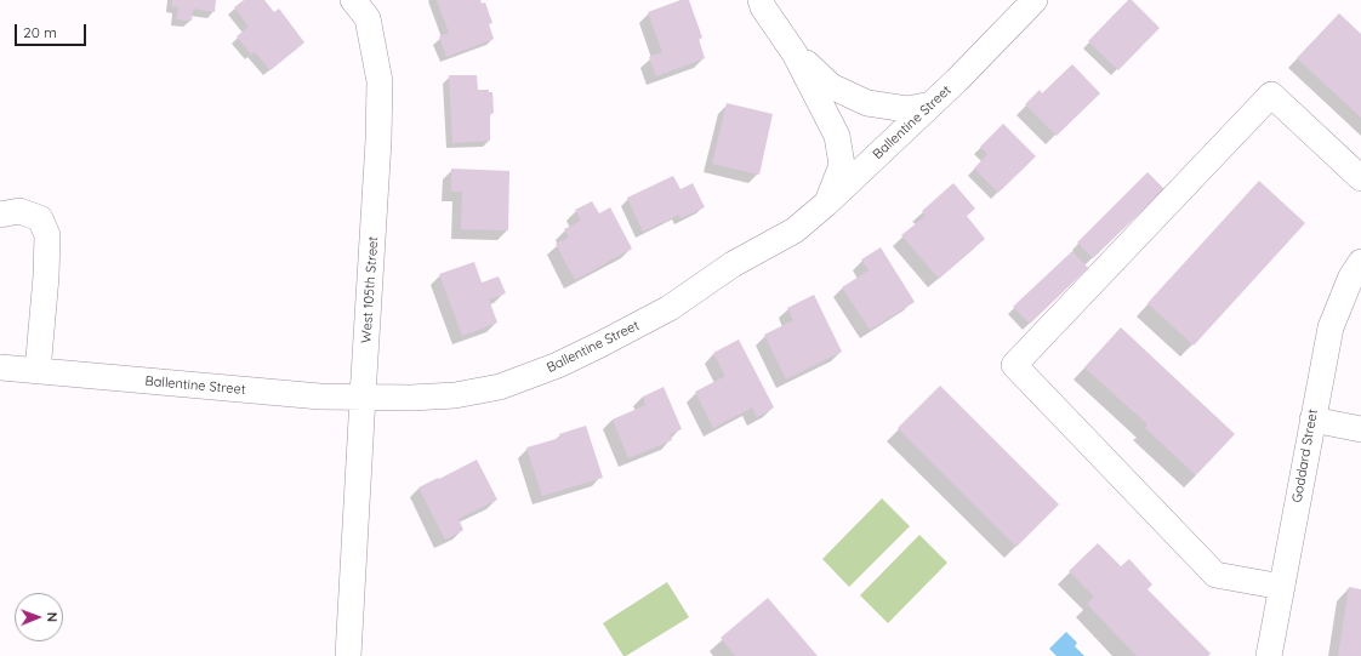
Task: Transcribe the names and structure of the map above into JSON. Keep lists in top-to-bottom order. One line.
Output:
{"streets":{"street":["Ballentine Street","West 105th Street","Goddard Street"]},"crossings":[["Ballentine Street","West 105th Street"]],"scale_bar":"20 m","north":"right"}
